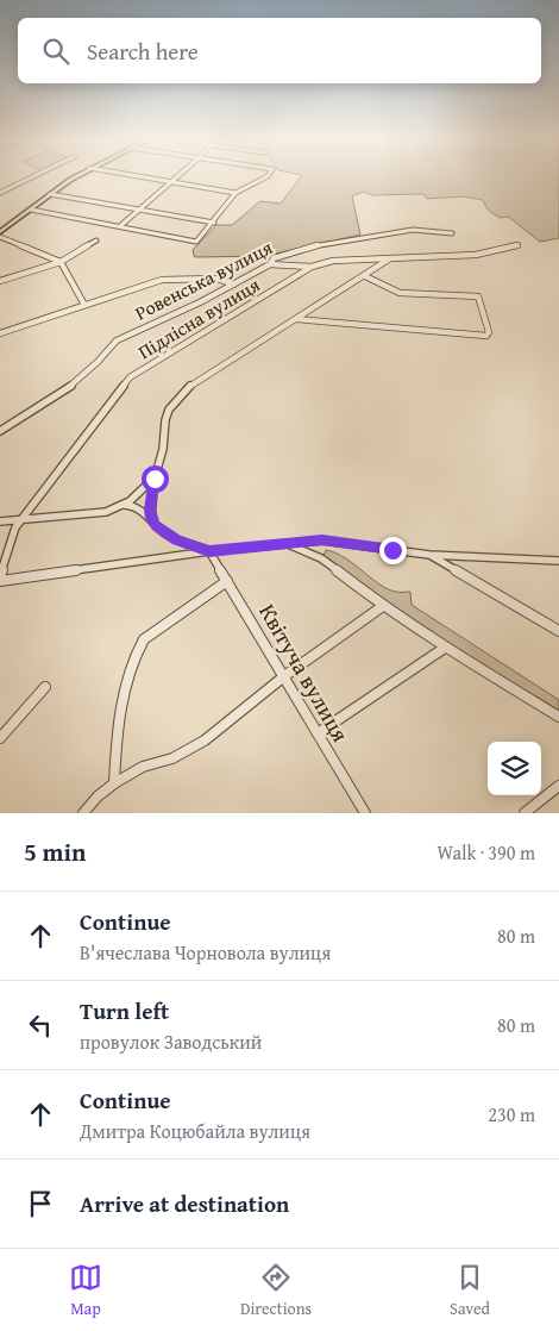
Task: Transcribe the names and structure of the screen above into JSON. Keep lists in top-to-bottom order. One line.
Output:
{"streets":{"street":["Ровенська вулиця","Підлісна вулиця","Квітуча вулиця"]},"page":{"search":"Search here","heading":["5 min","Walk · 390 m"],"list":[["Continue","В'ячеслава Чорновола вулиця","80 m"],["Turn left","провулок Заводський","80 m"],["Continue","Дмитра Коцюбайла вулиця","230 m"],"Arrive at destination"],"nav":["Map","Directions","Saved"]}}
